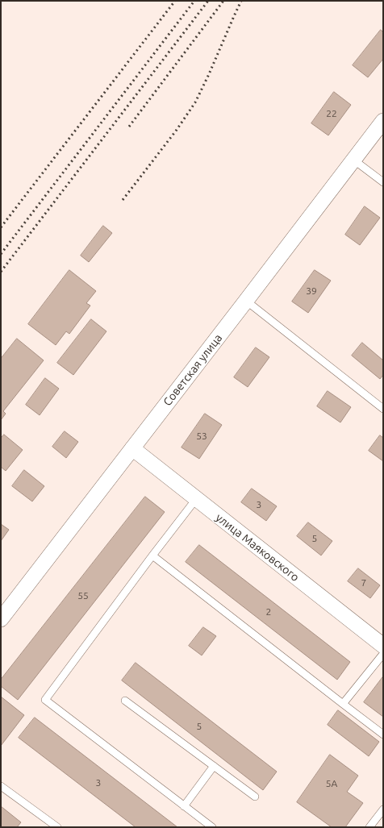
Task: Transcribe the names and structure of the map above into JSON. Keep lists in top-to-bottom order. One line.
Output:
{"streets":{"street":["Советская улица","улица Маяковского"]},"crossings":[["Советская улица","улица Маяковского"]],"house_numbers":["22","39","53","3","5","7","55","2","5","3","5А"]}
